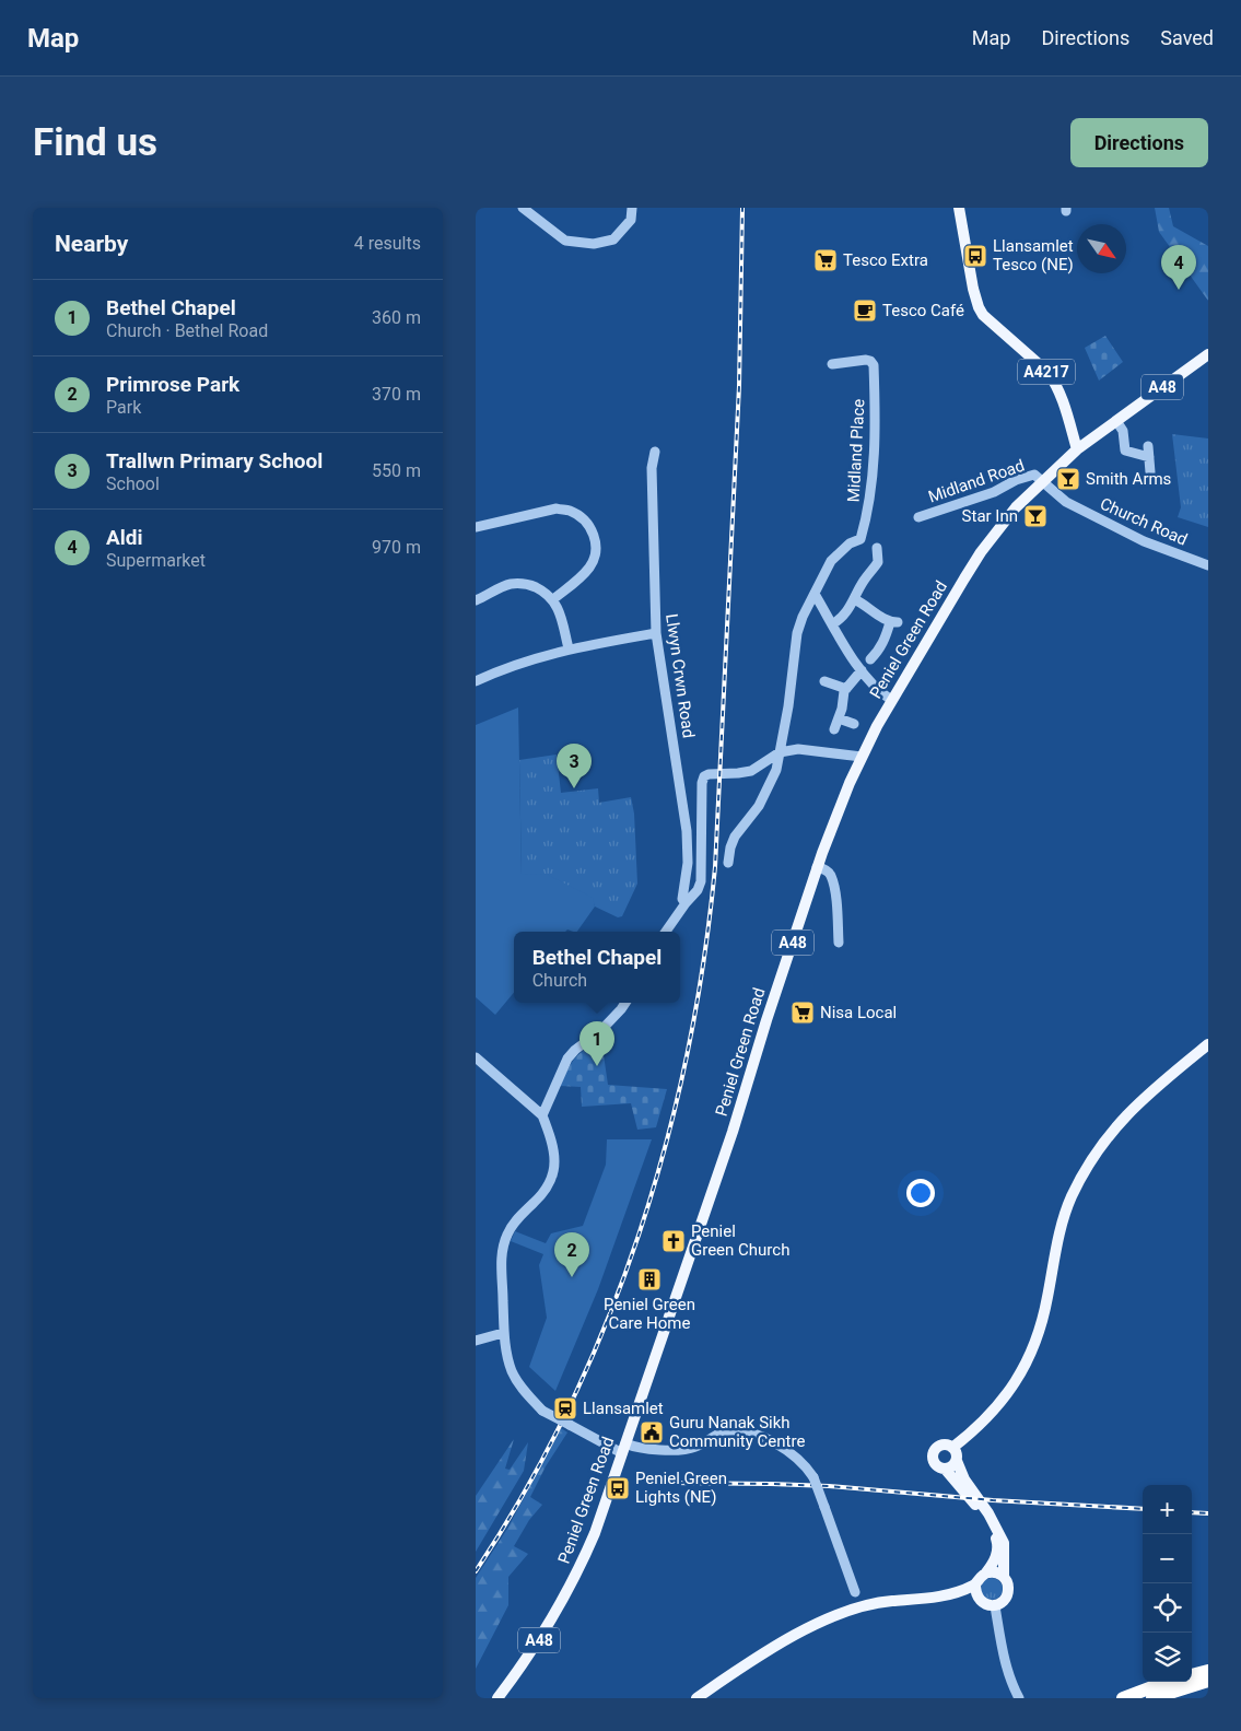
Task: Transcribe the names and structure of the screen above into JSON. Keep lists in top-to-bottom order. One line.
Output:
{"streets":{"main road":["A4217","A48","Peniel Green Road"],"street":["Midland Place","Midland Road","Church Road","Llwyn Crwn Road"]},"crossings":[["A4217","A48"],["A4217","Peniel Green Road"],["A48","Peniel Green Road"],["Midland Road","Church Road"],["Midland Road","Peniel Green Road"],["Church Road","Peniel Green Road"]],"places":{"bus stop":["Llansamlet Tesco (NE)","Peniel Green Lights (NE)"],"supermarket":["Tesco Extra","Nisa Local"],"cafe":["Tesco Café"],"bar":["Smith Arms","Star Inn"],"church":["Peniel Green Church"],"building":["Peniel Green Care Home"],"station":["Llansamlet"],"public building":["Guru Nanak Sikh Community Centre"]},"north":"bottom right","page":{"header":"Map","nav":["Map","Directions","Saved"],"buttons":"Directions","title":"Find us","heading":["Nearby","4 results"],"pins":["4","3","1","2"],"list":[{"mark":"1","name":"Bethel Chapel","note":"Church · Bethel Road","value":"360 m"},{"mark":"2","name":"Primrose Park","note":"Park","value":"370 m"},{"mark":"3","name":"Trallwn Primary School","note":"School","value":"550 m"},{"mark":"4","name":"Aldi","note":"Supermarket","value":"970 m"}],"popup":["Bethel Chapel","Church"],"map_buttons":["+","−"]}}
